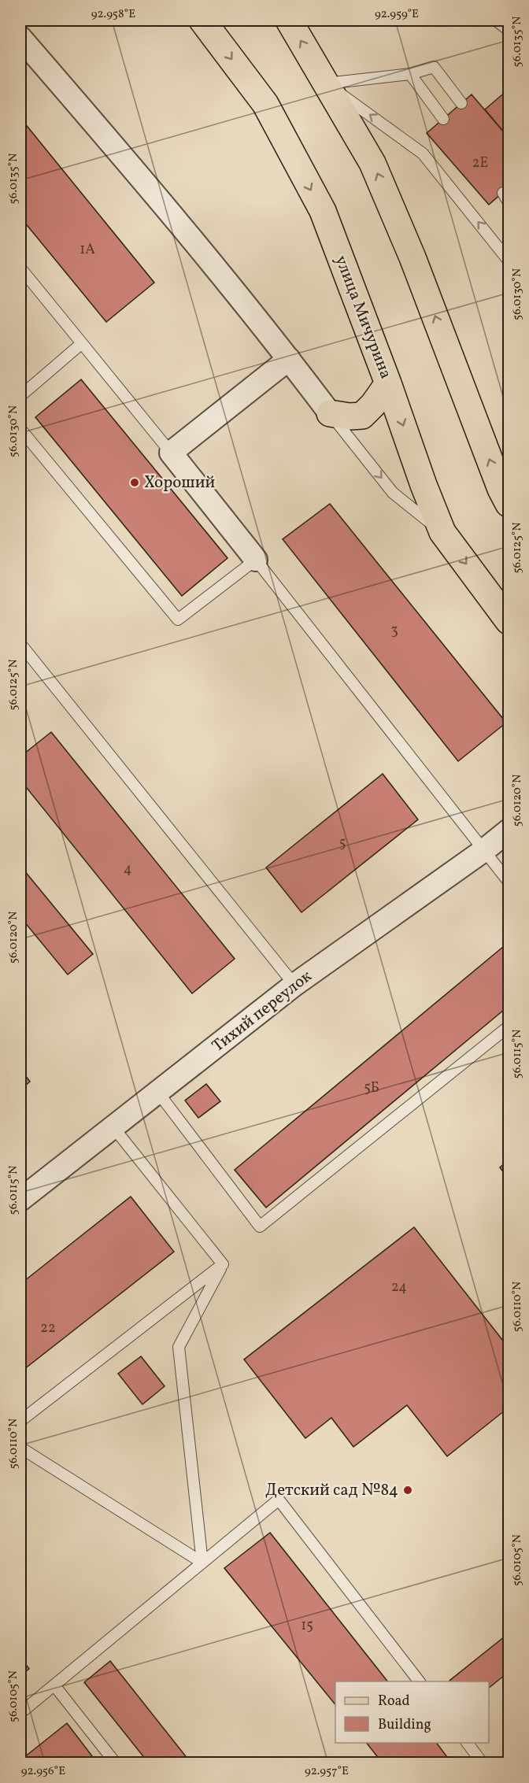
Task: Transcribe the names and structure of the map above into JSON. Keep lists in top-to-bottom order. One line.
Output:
{"streets":{"main road":["улица Мичурина"],"street":["Тихий переулок"]},"places":["Хороший","Детский сад №84"],"house_numbers":["2Е","1А","3","5","4","5Б","24","22","15"],"legend":["Road","Building"],"coordinates":["92.958°E","92.959°E","56.0135°N","56.0130°N","56.0125°N","56.0120°N","56.0115°N","56.0110°N","56.0105°N","92.956°E","92.957°E"]}
